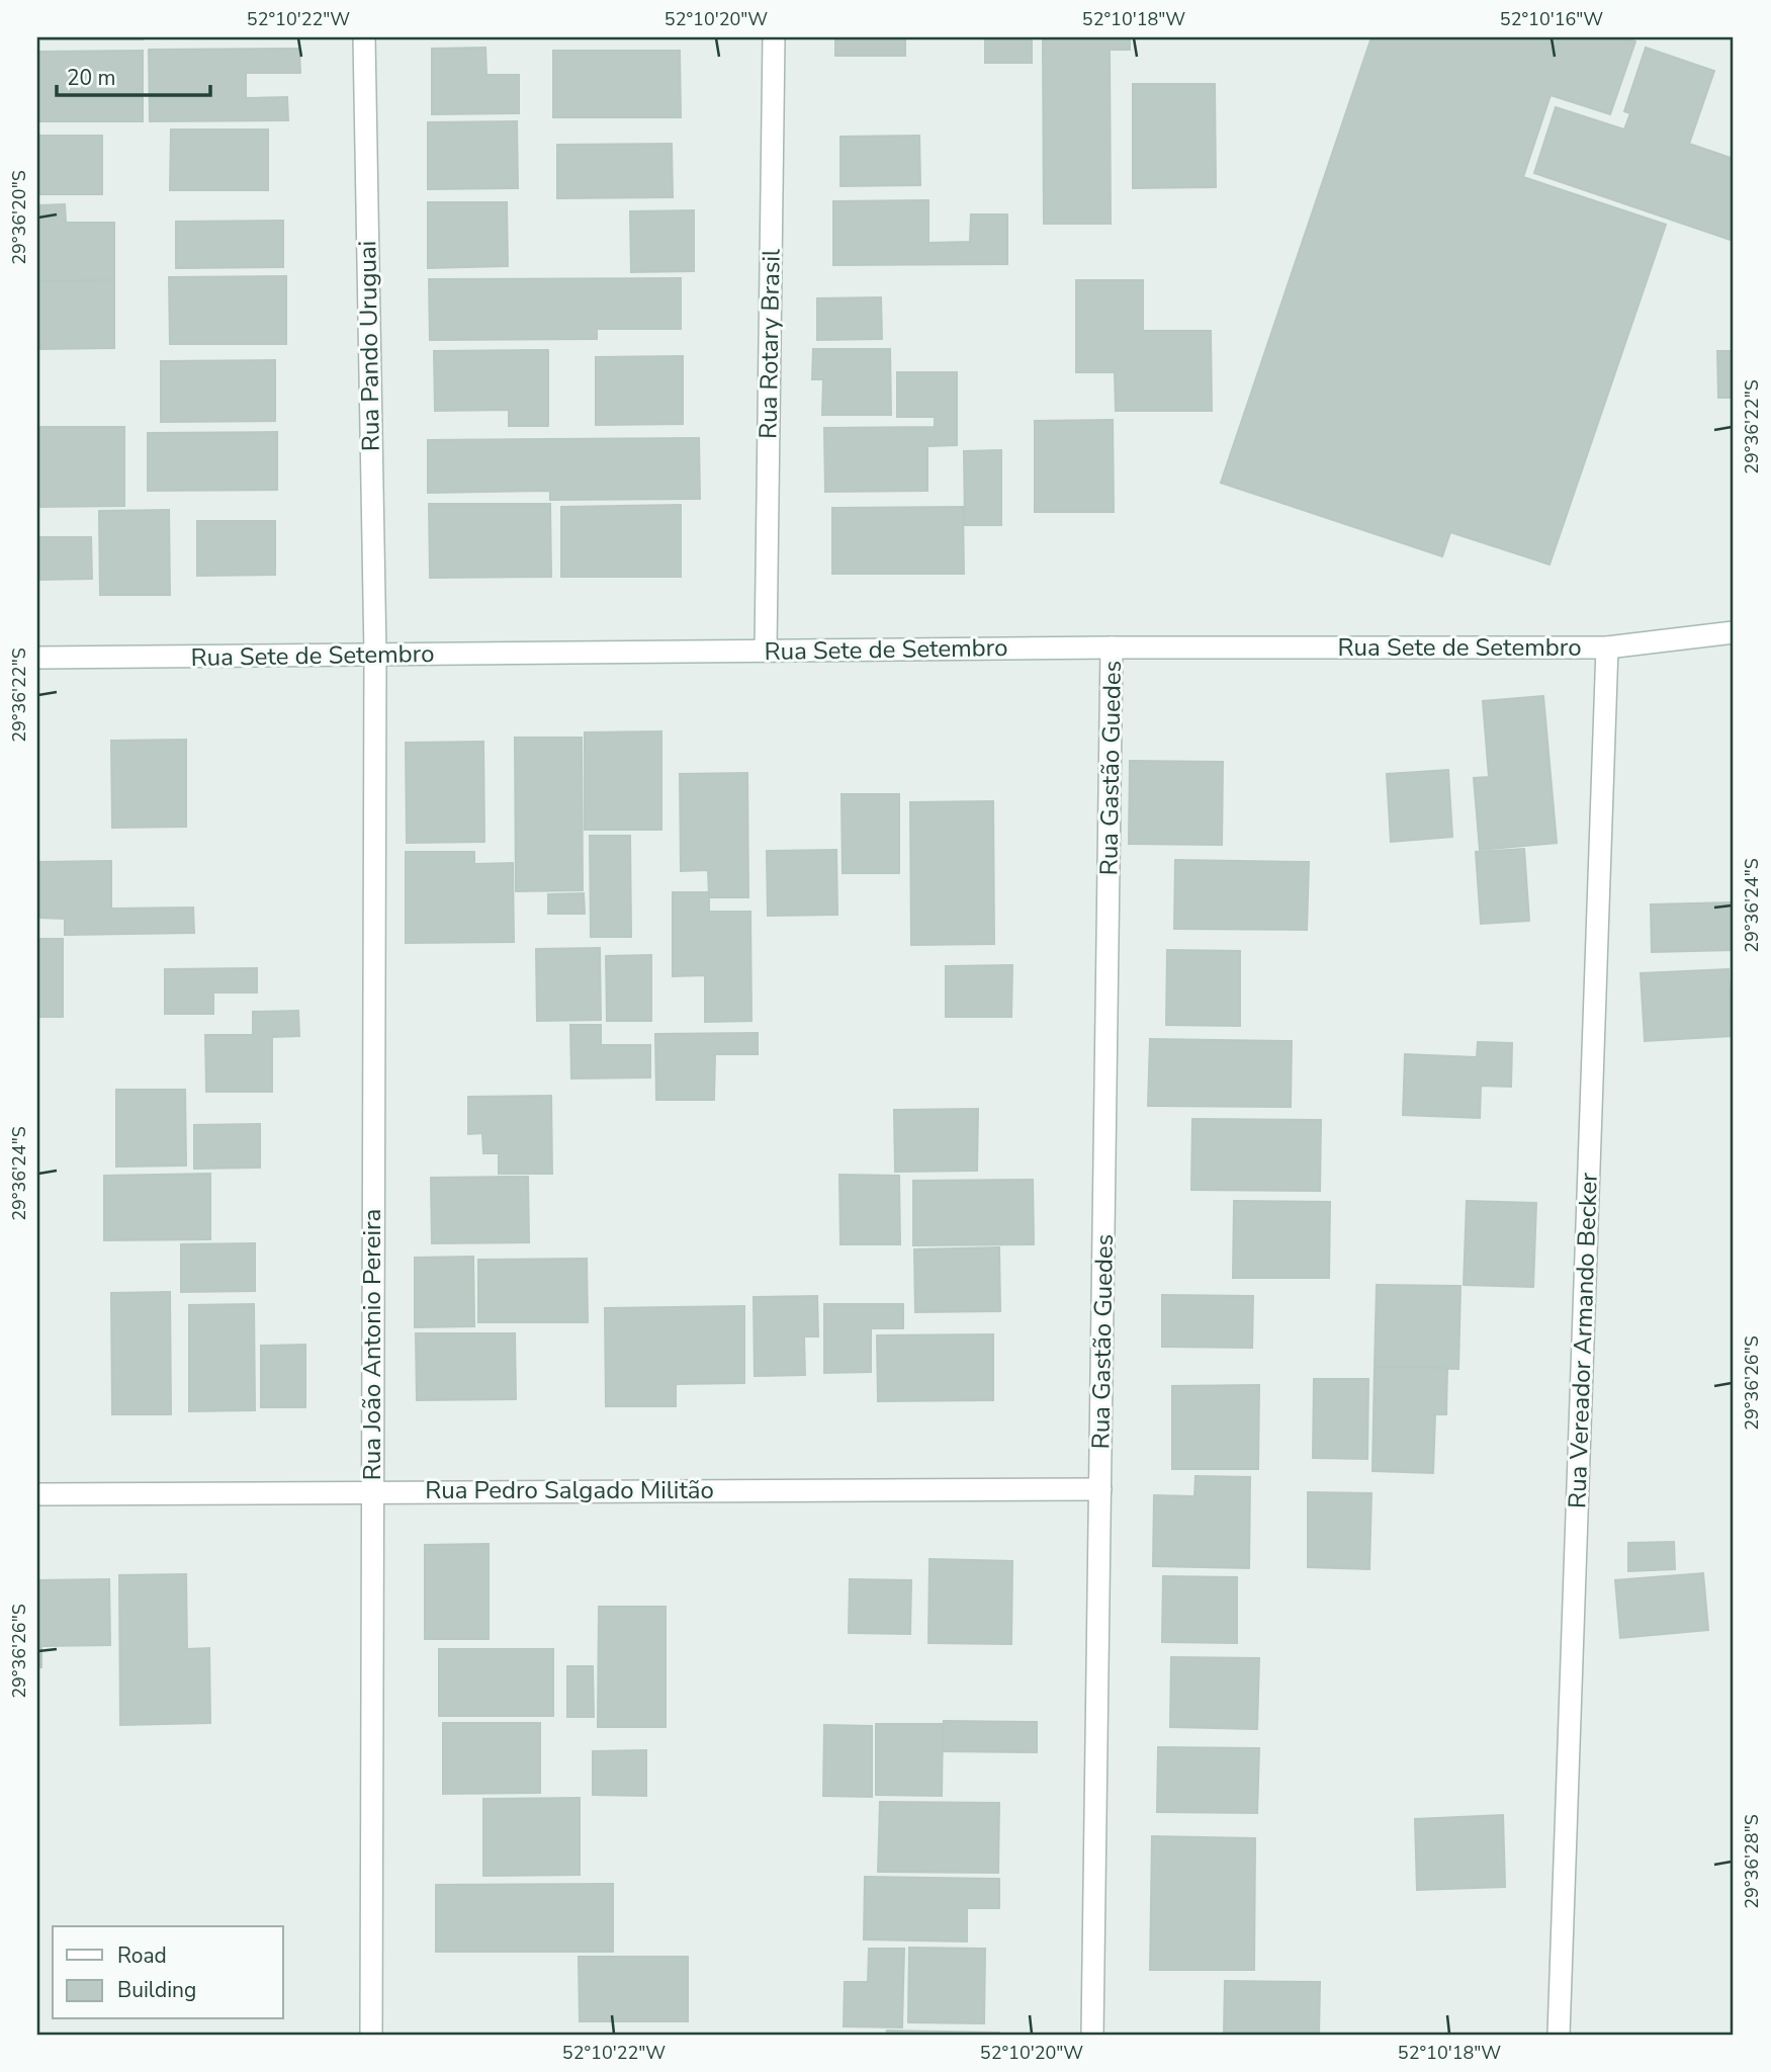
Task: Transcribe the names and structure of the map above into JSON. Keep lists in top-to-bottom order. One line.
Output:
{"streets":{"street":["Rua Rotary Brasil","Rua Pando Uruguai","Rua Sete de Setembro","Rua Gastão Guedes","Rua Vereador Armando Becker","Rua João Antonio Pereira","Rua Pedro Salgado Militão"]},"crossings":[["Rua Rotary Brasil","Rua Sete de Setembro"],["Rua Pando Uruguai","Rua Sete de Setembro"],["Rua Pando Uruguai","Rua João Antonio Pereira"],["Rua Sete de Setembro","Rua Gastão Guedes"],["Rua Sete de Setembro","Rua Vereador Armando Becker"],["Rua Sete de Setembro","Rua João Antonio Pereira"],["Rua Gastão Guedes","Rua Pedro Salgado Militão"],["Rua João Antonio Pereira","Rua Pedro Salgado Militão"]],"legend":["Road","Building"],"scale_bar":"20 m","coordinates":["52°10'22\"W","52°10'20\"W","52°10'18\"W","52°10'16\"W","29°36'20\"S","29°36'22\"S","29°36'24\"S","29°36'26\"S","29°36'28\"S"]}
